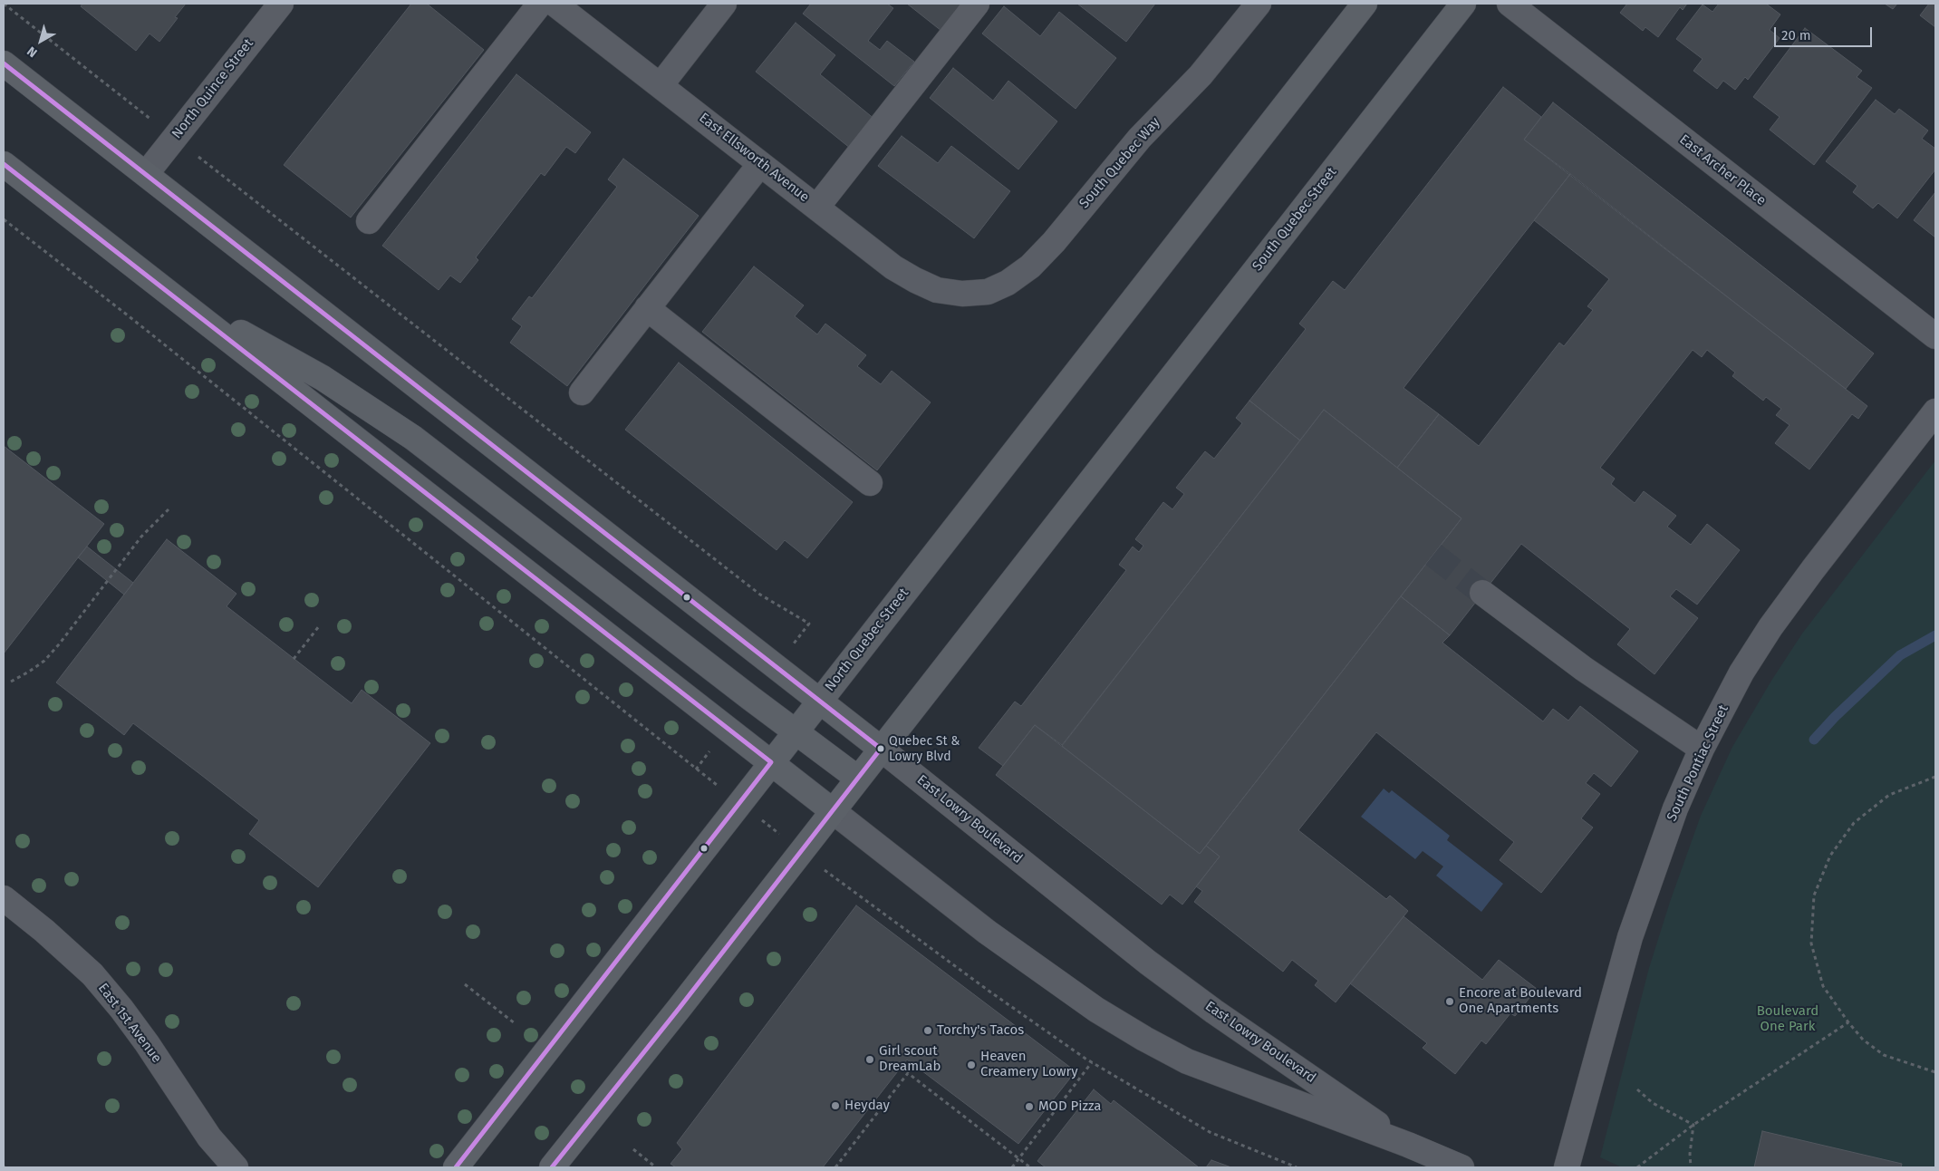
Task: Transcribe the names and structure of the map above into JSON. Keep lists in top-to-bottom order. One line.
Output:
{"streets":{"main road":["South Quebec Street","North Quebec Street","East Lowry Boulevard"],"street":["North Quince Street","East Ellsworth Avenue","South Quebec Way","East Archer Place","South Pontiac Street","East 1st Avenue"]},"crossings":[["North Quince Street","East Lowry Boulevard"],["East Ellsworth Avenue","South Quebec Way"],["South Quebec Street","East Lowry Boulevard"],["North Quebec Street","East Lowry Boulevard"]],"parks":["Boulevard One Park"],"places":["Quebec St & Lowry Blvd","Encore at Boulevard One Apartments","Torchy's Tacos","Girl scout DreamLab","Heaven Creamery Lowry","Heyday","MOD Pizza"],"scale_bar":"20 m","north":"bottom left"}
